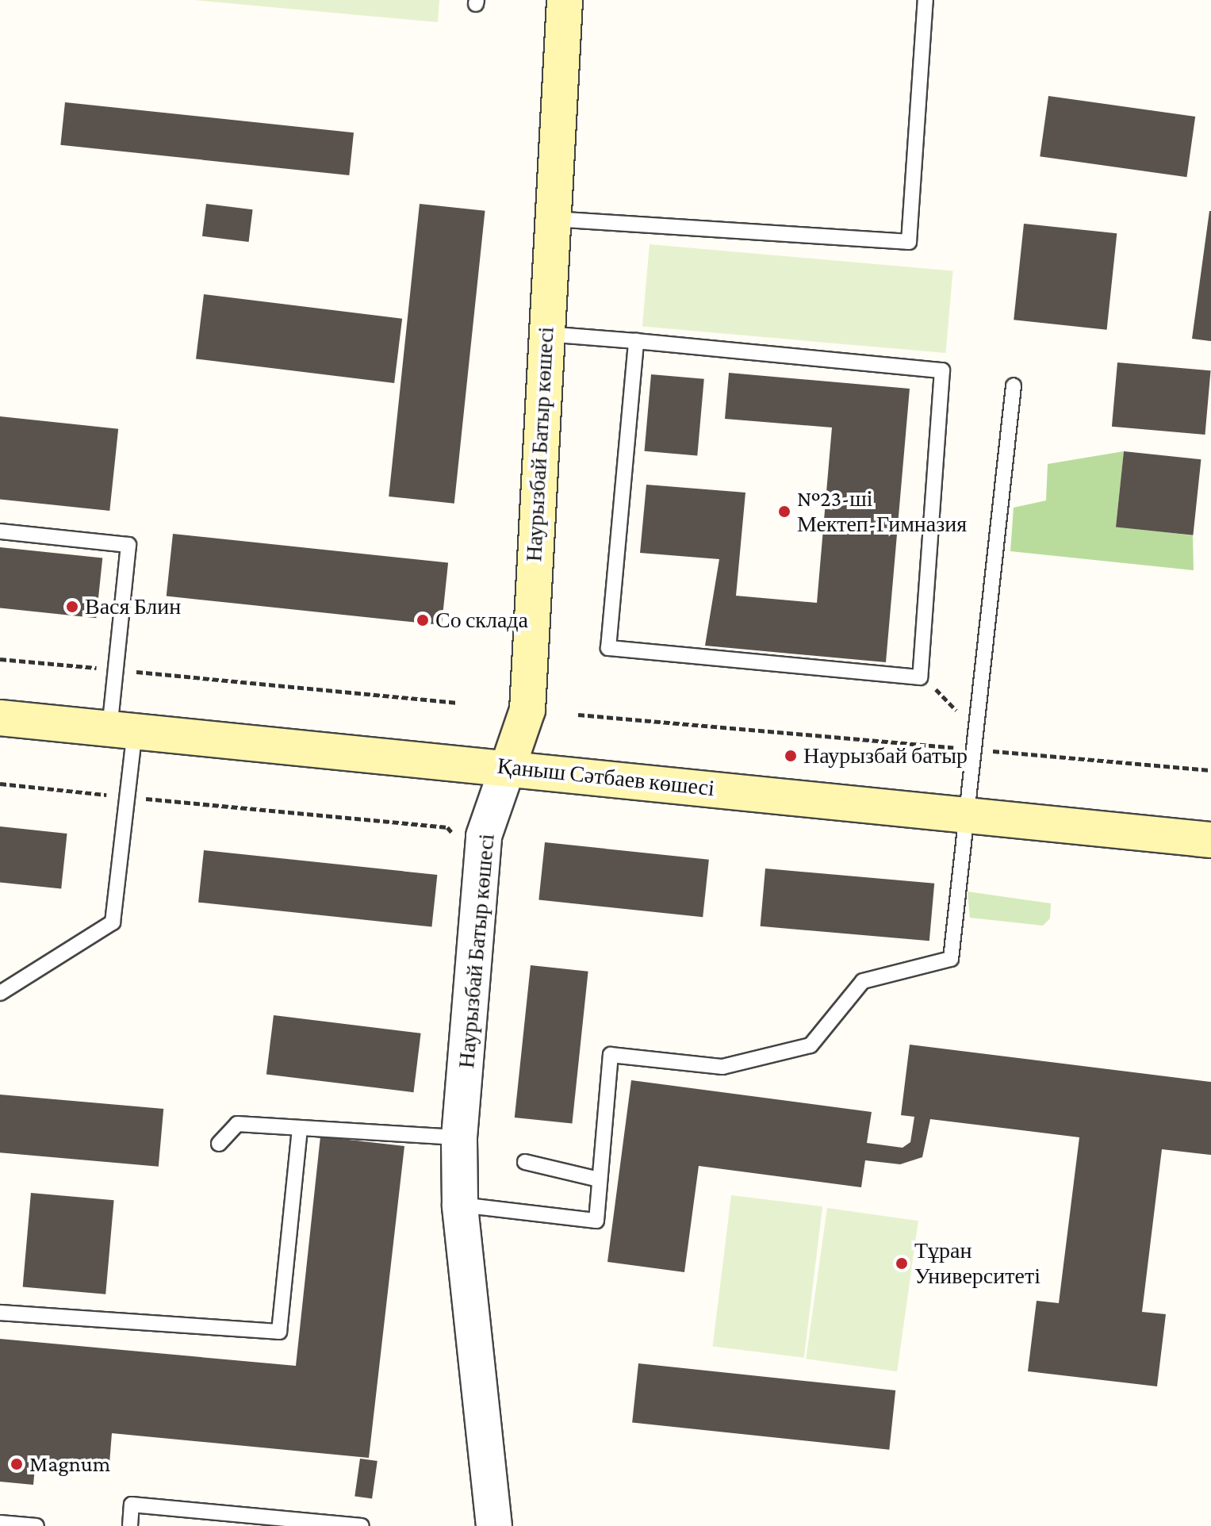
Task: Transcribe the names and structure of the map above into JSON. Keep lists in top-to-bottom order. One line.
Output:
{"streets":{"main road":["Наурызбай Батыр көшесі","Қаныш Сәтбаев көшесі"]},"crossings":[["Наурызбай Батыр көшесі","Қаныш Сәтбаев көшесі"]],"places":["№23-ші Мектеп-Гимназия","Вася Блин","Со склада","Наурызбай батыр","Тұран Университеті","Magnum"]}
